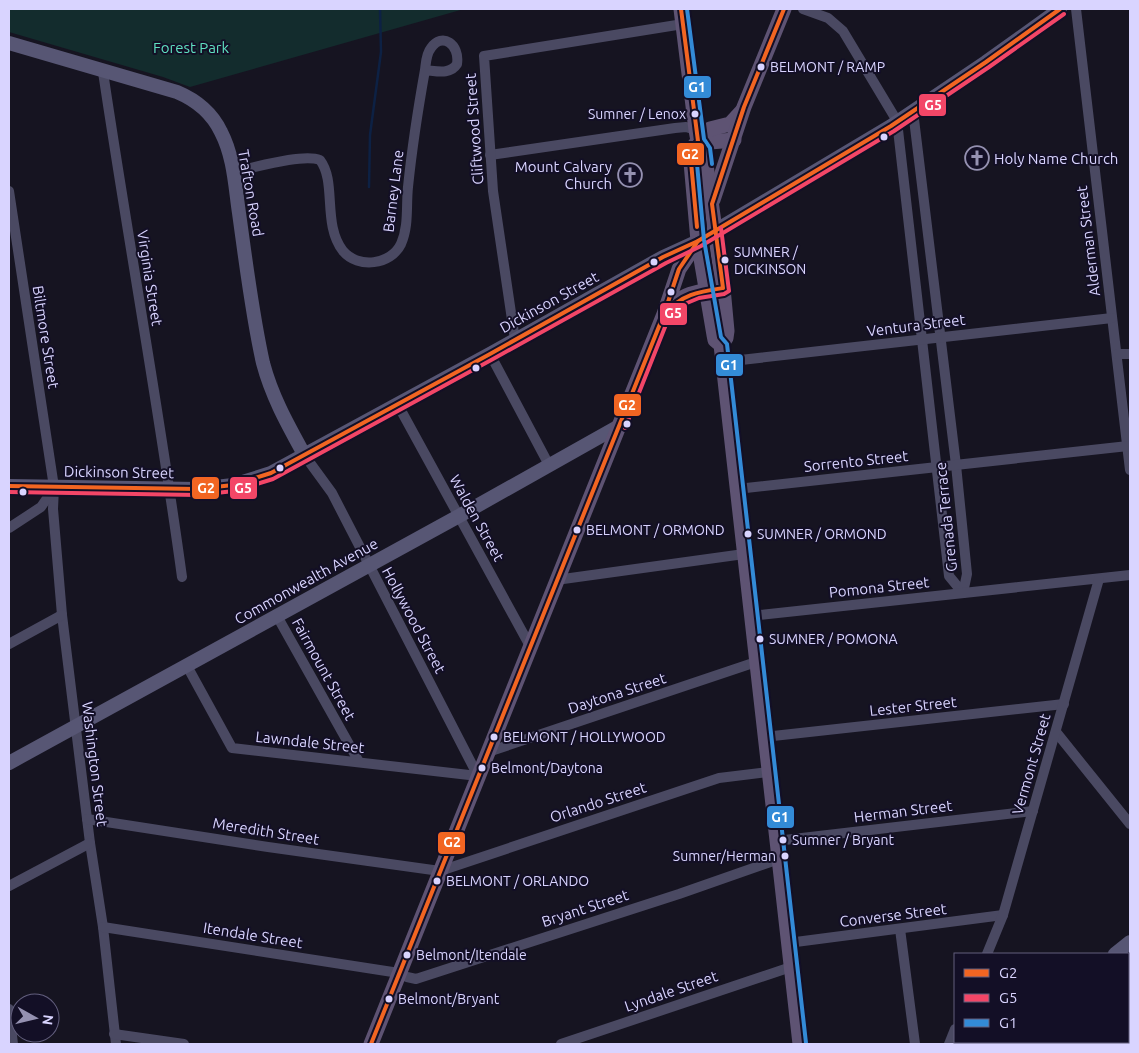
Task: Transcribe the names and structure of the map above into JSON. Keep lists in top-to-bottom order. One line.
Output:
{"streets":{"street":["Cliftwood Street","Barney Lane","Trafton Road","Alderman Street","Virginia Street","Dickinson Street","Ventura Street","Biltmore Street","Sorrento Street","Grenada Terrace","Walden Street","Commonwealth Avenue","Pomona Street","Hollywood Street","Fairmount Street","Daytona Street","Lester Street","Lawndale Street","Washington Street","Vermont Street","Orlando Street","Herman Street","Meredith Street","Bryant Street","Converse Street","Itendale Street","Lyndale Street"]},"crossings":[["Cliftwood Street","Dickinson Street"],["Barney Lane","Trafton Road"],["Trafton Road","Virginia Street"],["Trafton Road","Dickinson Street"],["Trafton Road","Hollywood Street"],["Alderman Street","Ventura Street"],["Alderman Street","Sorrento Street"],["Virginia Street","Dickinson Street"],["Dickinson Street","Biltmore Street"],["Dickinson Street","Grenada Terrace"],["Dickinson Street","Walden Street"],["Dickinson Street","Hollywood Street"],["Dickinson Street","Washington Street"],["Ventura Street","Grenada Terrace"],["Biltmore Street","Washington Street"],["Sorrento Street","Grenada Terrace"],["Grenada Terrace","Pomona Street"],["Walden Street","Commonwealth Avenue"],["Commonwealth Avenue","Hollywood Street"],["Commonwealth Avenue","Fairmount Street"],["Commonwealth Avenue","Lawndale Street"],["Commonwealth Avenue","Washington Street"],["Pomona Street","Vermont Street"],["Hollywood Street","Lawndale Street"],["Fairmount Street","Lawndale Street"],["Lester Street","Vermont Street"],["Washington Street","Meredith Street"],["Washington Street","Itendale Street"],["Vermont Street","Herman Street"],["Vermont Street","Converse Street"],["Orlando Street","Meredith Street"],["Bryant Street","Itendale Street"]],"parks":["Forest Park"],"places":{"other":["BELMONT / RAMP","Sumner / Lenox","SUMNER / DICKINSON","BELMONT / ORMOND","SUMNER / ORMOND","SUMNER / POMONA","BELMONT / HOLLYWOOD","Belmont/Daytona","Sumner / Bryant","Sumner/Herman","BELMONT / ORLANDO","Belmont/Itendale","Belmont/Bryant"],"church":["Holy Name Church","Mount Calvary Church"]},"lines":["transit line G2","transit line G1","transit line G5"],"legend":["G2","G5","G1"],"north":"right"}
